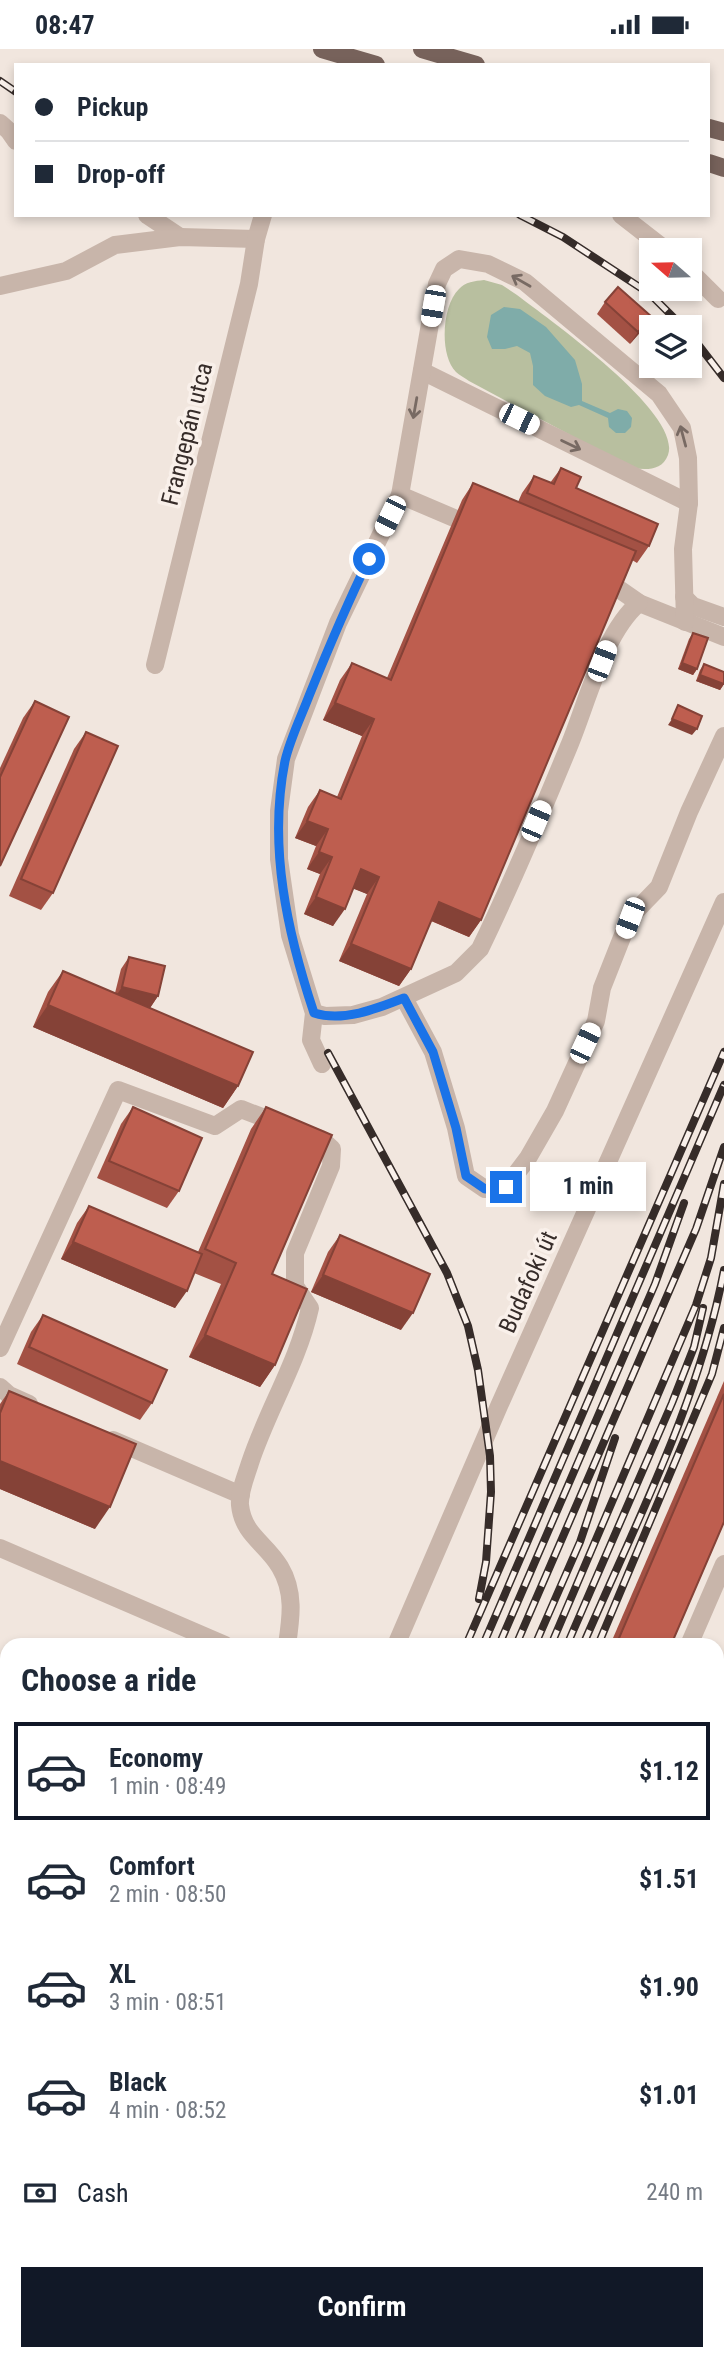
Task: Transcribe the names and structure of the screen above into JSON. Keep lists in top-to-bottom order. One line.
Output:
{"streets":{"street":["Frangepán utca","Budafoki út"]},"north":"left","page":{"status":"08:47","banner":["Pickup","Drop-off"],"bubble":"1 min","heading":"Choose a ride","list":[{"name":"Economy","note":"1 min · 08:49","value":"$1.12"},{"name":"Comfort","note":"2 min · 08:50","value":"$1.51"},{"name":"XL","note":"3 min · 08:51","value":"$1.90"},{"name":"Black","note":"4 min · 08:52","value":"$1.01"}],"pay":["Cash","240 m"],"buttons":"Confirm"}}
